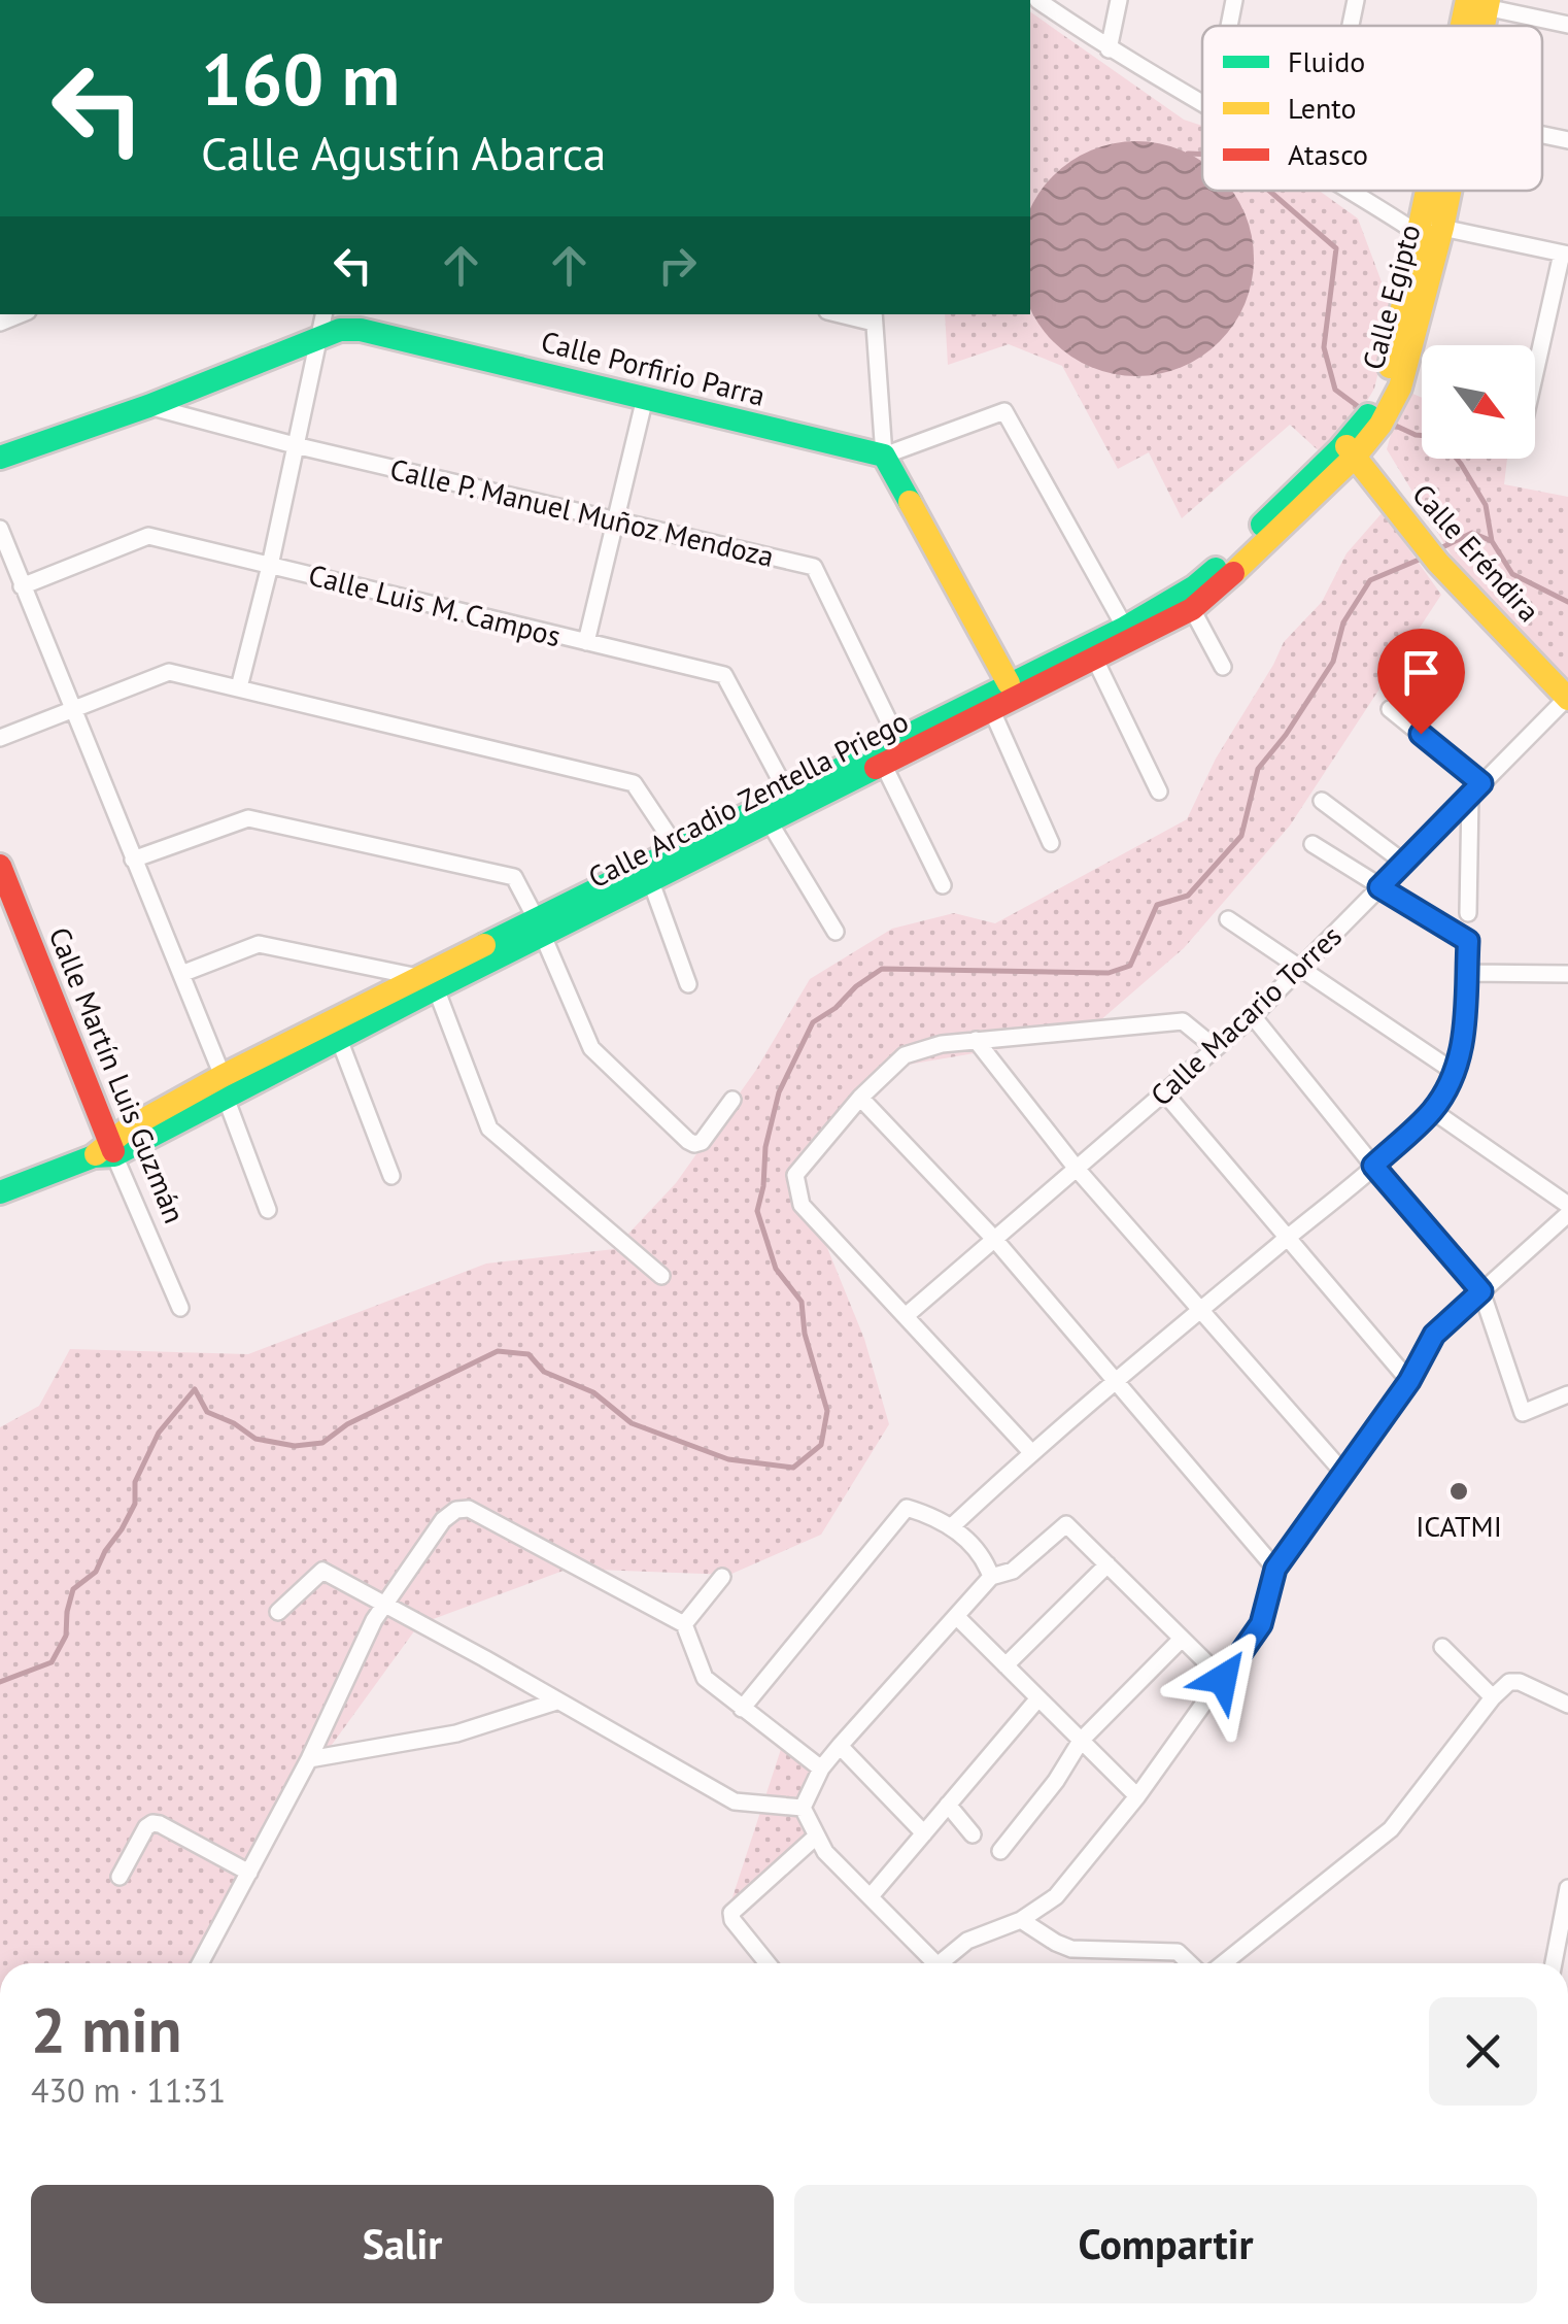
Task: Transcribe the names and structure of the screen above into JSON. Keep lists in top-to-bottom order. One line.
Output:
{"streets":{"street":["Calle Egipto","Calle Porfirio Parra","Calle P. Manuel Muñoz Mendoza","Calle Eréndira","Calle Luis M. Campos","Calle Arcadio Zentella Priego","Calle Macario Torres","Calle Martín Luis Guzmán"]},"crossings":[["Calle Egipto","Calle Arcadio Zentella Priego"],["Calle Porfirio Parra","Calle P. Manuel Muñoz Mendoza"],["Calle P. Manuel Muñoz Mendoza","Calle Arcadio Zentella Priego"],["Calle Eréndira","Calle Arcadio Zentella Priego"],["Calle Eréndira","Calle Macario Torres"],["Calle Luis M. Campos","Calle Arcadio Zentella Priego"],["Calle Arcadio Zentella Priego","Calle Martín Luis Guzmán"]],"places":["ICATMI"],"legend":["Fluido","Lento","Atasco"],"north":"bottom right","page":{"turn":["160 m","Calle Agustín Abarca"],"heading":["2 min","430 m · 11:31"],"buttons":["Salir","Compartir"]}}
